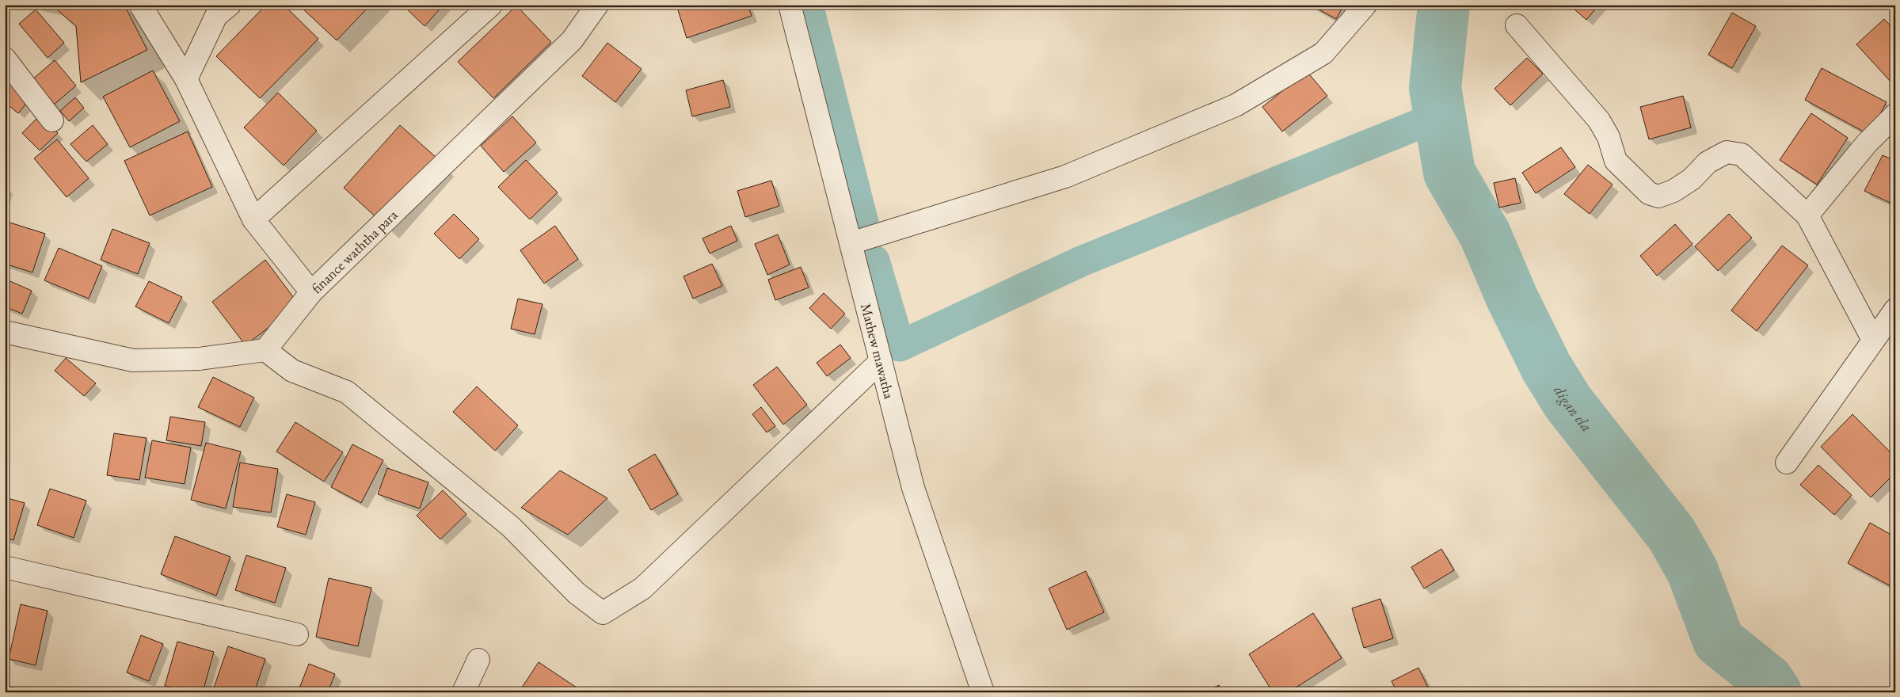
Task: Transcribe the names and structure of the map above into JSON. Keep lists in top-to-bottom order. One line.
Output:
{"streets":{"street":["finance waththa para","Mathew mawatha"]},"water":["digan ela"]}
